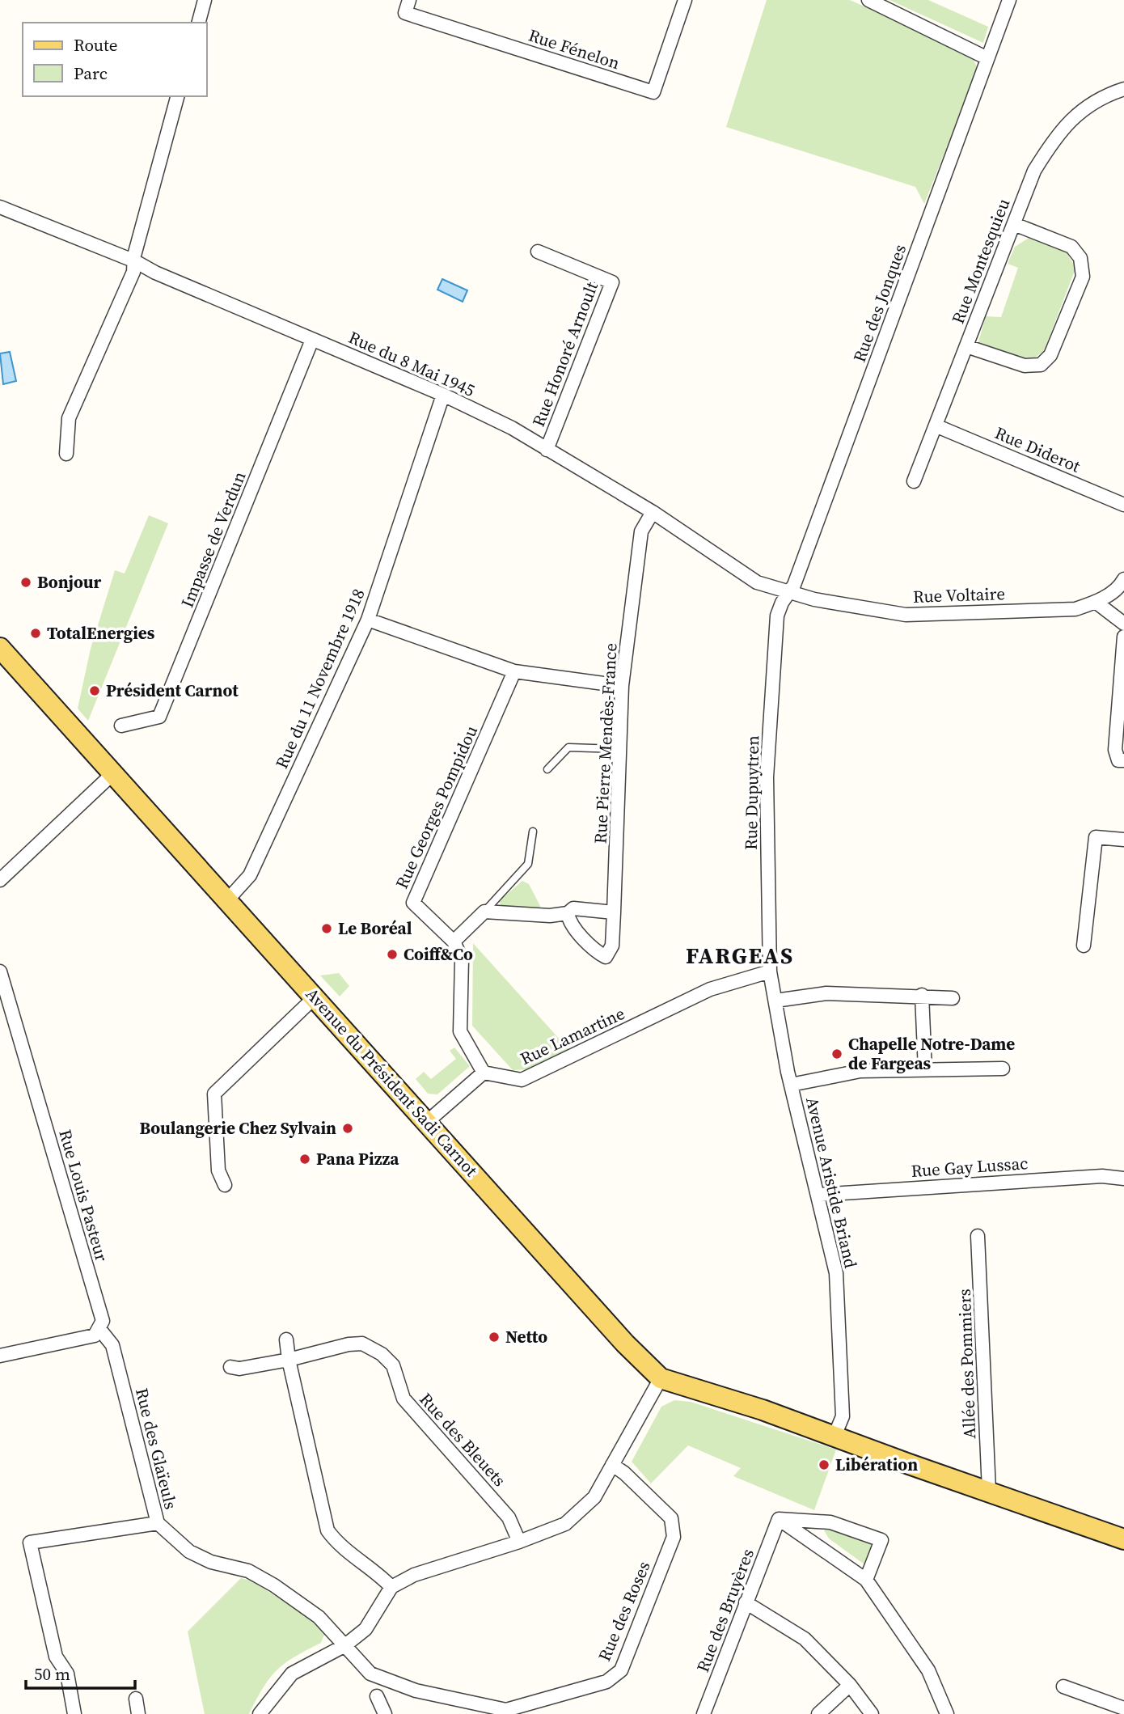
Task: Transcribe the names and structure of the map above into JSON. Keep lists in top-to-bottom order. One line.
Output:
{"streets":{"main road":["Avenue du Président Sadi Carnot"],"street":["Rue Fénelon","Rue Montesquieu","Rue des Jonques","Rue Honoré Arnoult","Rue du 8 Mai 1945","Rue Diderot","Impasse de Verdun","Rue Voltaire","Rue du 11 Novembre 1918","Rue Pierre Mendès-France","Rue Dupuytren","Rue Georges Pompidou","Rue Lamartine","Rue Gay Lussac","Avenue Aristide Briand","Rue Louis Pasteur","Allée des Pommiers","Rue des Bleuets","Rue des Glaïeuls","Rue des Bruyères","Rue des Roses"]},"crossings":[["Rue Montesquieu","Rue Diderot"],["Rue des Jonques","Rue du 8 Mai 1945"],["Rue des Jonques","Rue Voltaire"],["Rue des Jonques","Rue Dupuytren"],["Rue Honoré Arnoult","Rue du 8 Mai 1945"],["Rue du 8 Mai 1945","Impasse de Verdun"],["Rue du 8 Mai 1945","Rue Voltaire"],["Rue du 8 Mai 1945","Rue du 11 Novembre 1918"],["Rue du 8 Mai 1945","Rue Pierre Mendès-France"],["Rue du 11 Novembre 1918","Avenue du Président Sadi Carnot"],["Rue Dupuytren","Rue Lamartine"],["Rue Dupuytren","Avenue Aristide Briand"],["Rue Georges Pompidou","Rue Lamartine"],["Rue Lamartine","Avenue Aristide Briand"],["Avenue du Président Sadi Carnot","Avenue Aristide Briand"],["Avenue du Président Sadi Carnot","Allée des Pommiers"],["Rue Gay Lussac","Avenue Aristide Briand"],["Rue Louis Pasteur","Rue des Glaïeuls"],["Rue des Glaïeuls","Rue des Roses"]],"districts":["FARGEAS"],"places":["Bonjour","TotalEnergies","Président Carnot","Le Boréal","Coiff&Co","Chapelle Notre-Dame de Fargeas","Boulangerie Chez Sylvain","Pana Pizza","Netto","Libération"],"legend":["Route","Parc"],"scale_bar":"50 m"}
